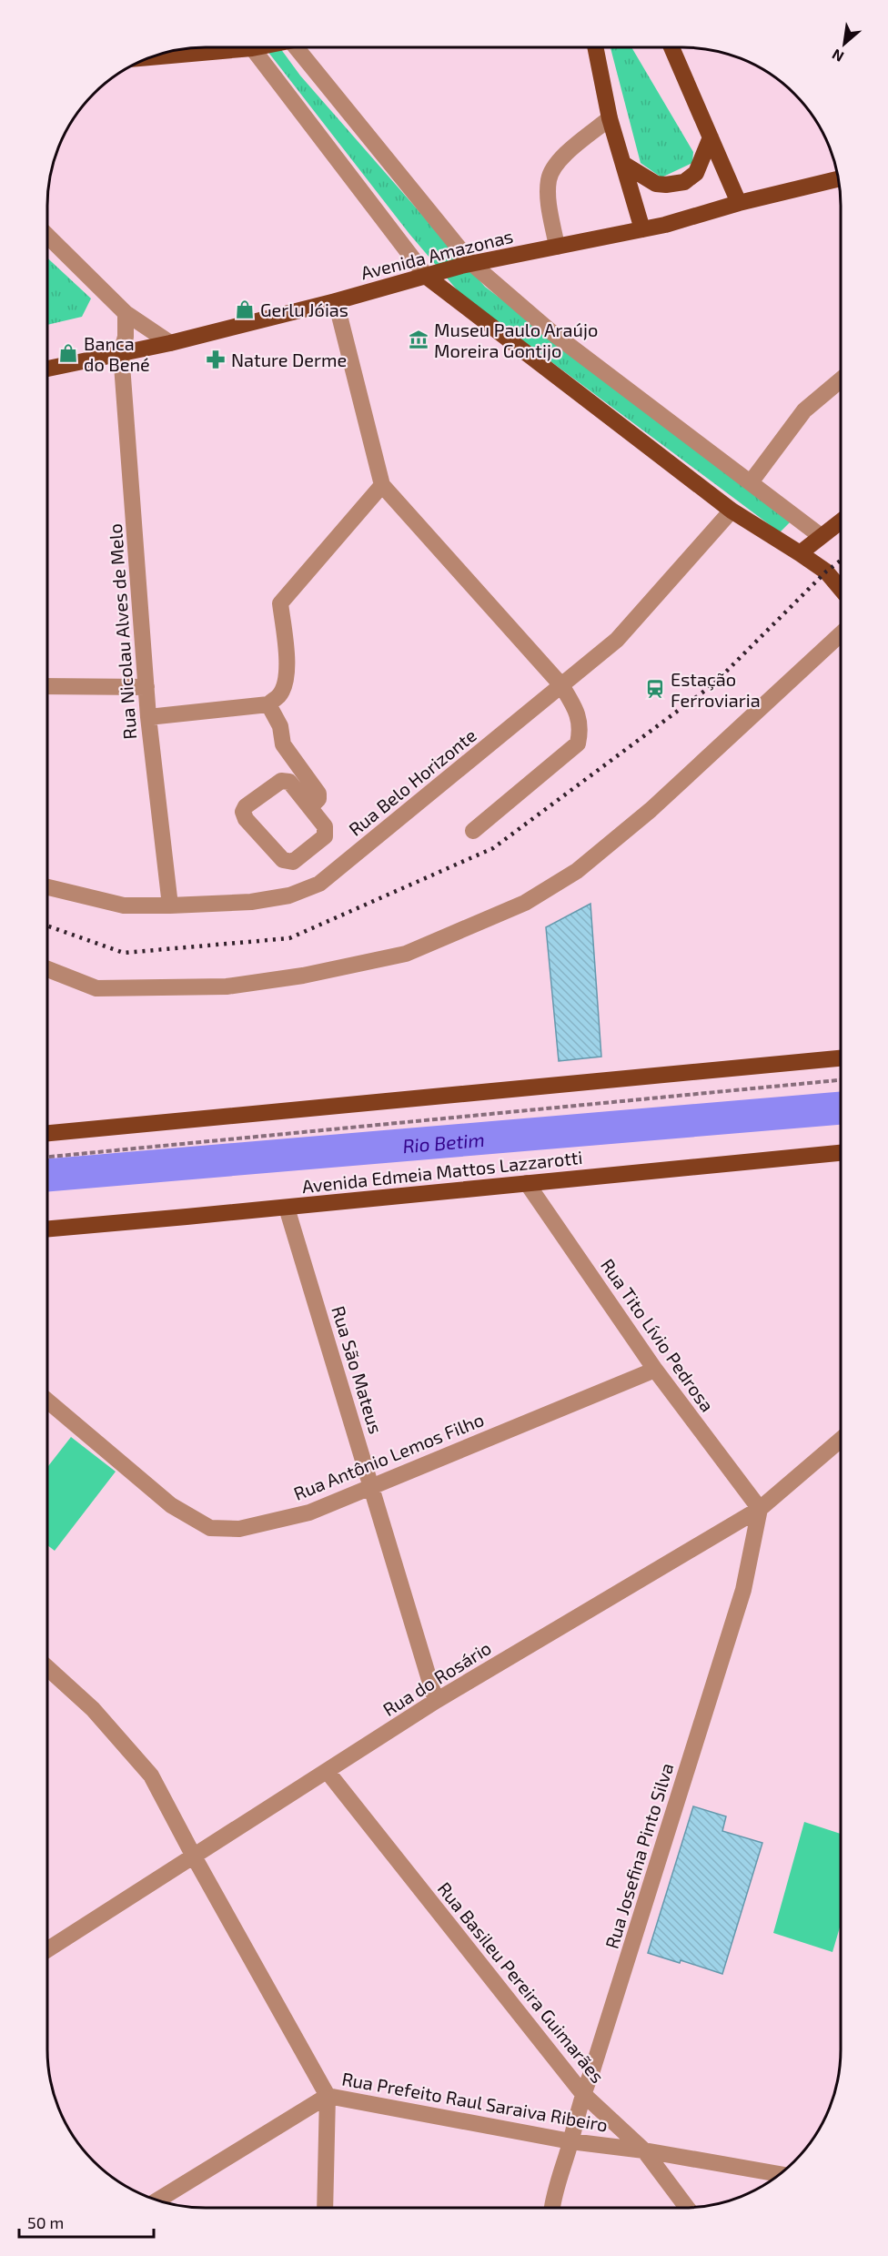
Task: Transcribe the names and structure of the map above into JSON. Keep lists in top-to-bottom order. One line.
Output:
{"streets":{"main road":["Avenida Amazonas","Avenida Edmeia Mattos Lazzarotti"],"street":["Rua Nicolau Alves de Melo","Rua Belo Horizonte","Rua Tito Lívio Pedrosa","Rua São Mateus","Rua Antônio Lemos Filho","Rua do Rosário","Rua Josefina Pinto Silva","Rua Basileu Pereira Guimarães","Rua Prefeito Raul Saraiva Ribeiro"]},"crossings":[["Avenida Amazonas","Rua Nicolau Alves de Melo"],["Rua Nicolau Alves de Melo","Rua Belo Horizonte"],["Avenida Edmeia Mattos Lazzarotti","Rua Tito Lívio Pedrosa"],["Avenida Edmeia Mattos Lazzarotti","Rua São Mateus"],["Rua Tito Lívio Pedrosa","Rua Antônio Lemos Filho"],["Rua Tito Lívio Pedrosa","Rua do Rosário"],["Rua Tito Lívio Pedrosa","Rua Josefina Pinto Silva"],["Rua São Mateus","Rua Antônio Lemos Filho"],["Rua São Mateus","Rua do Rosário"],["Rua do Rosário","Rua Josefina Pinto Silva"],["Rua do Rosário","Rua Basileu Pereira Guimarães"],["Rua Josefina Pinto Silva","Rua Basileu Pereira Guimarães"],["Rua Josefina Pinto Silva","Rua Prefeito Raul Saraiva Ribeiro"],["Rua Basileu Pereira Guimarães","Rua Prefeito Raul Saraiva Ribeiro"]],"water":["Rio Betim"],"places":{"shop":["Gerlu Jóias","Banca do Bené"],"museum":["Museu Paulo Araújo Moreira Gontijo"],"pharmacy":["Nature Derme"],"station":["Estação Ferroviaria"]},"scale_bar":"50 m","north":"bottom left"}
